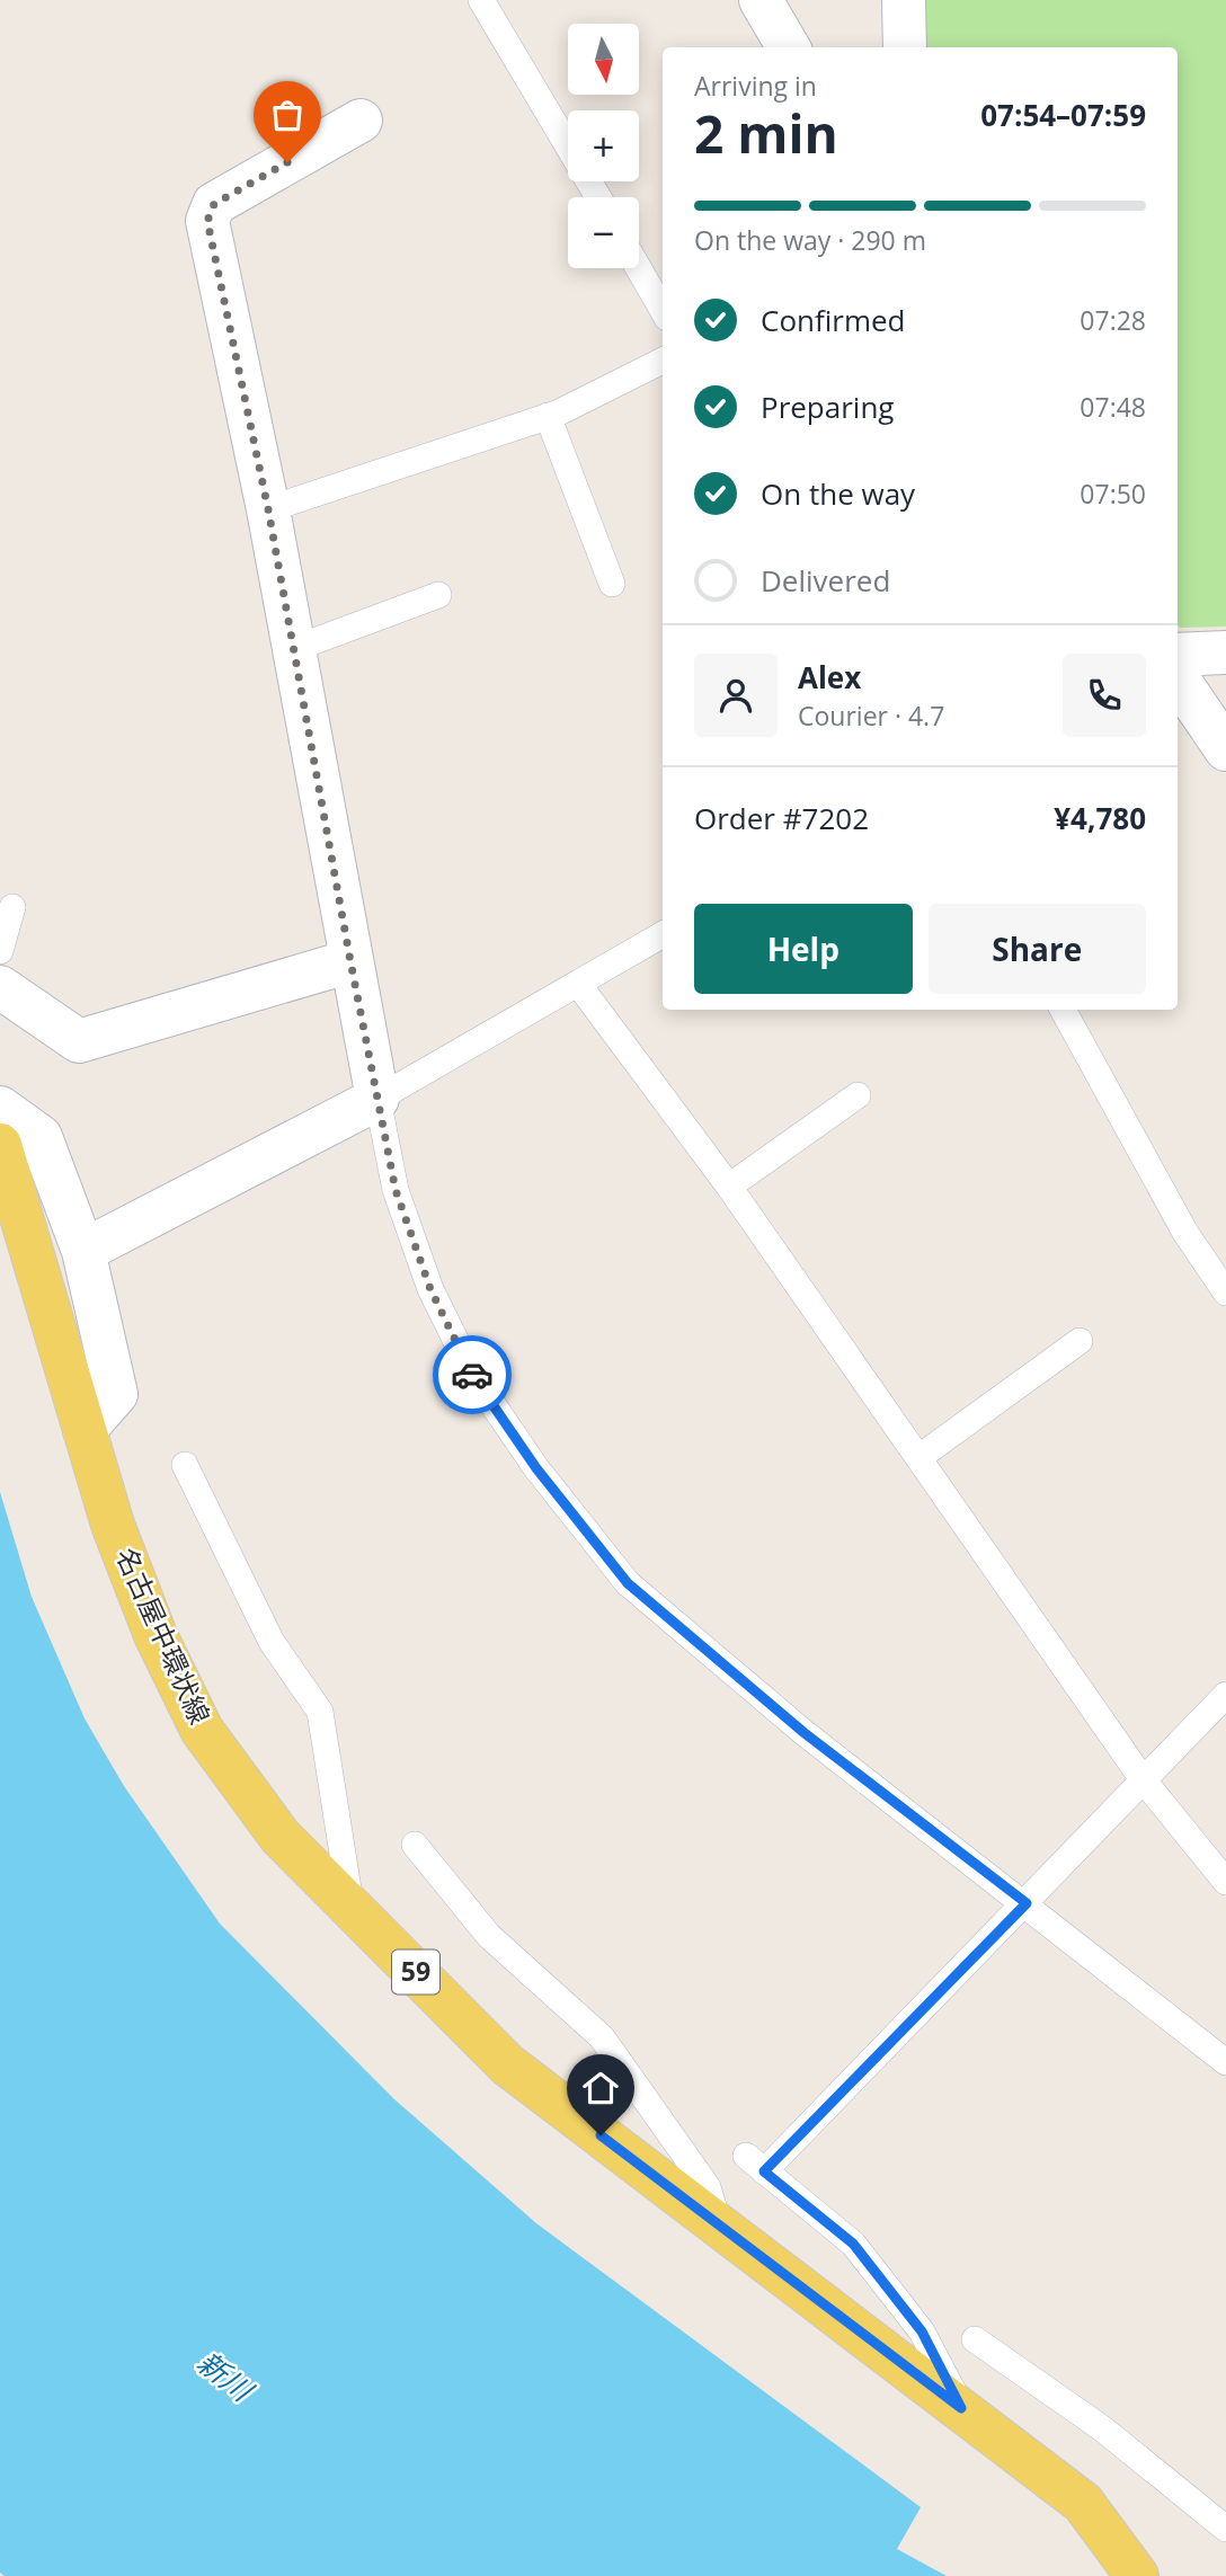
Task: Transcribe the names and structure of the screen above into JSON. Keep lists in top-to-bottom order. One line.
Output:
{"streets":{"main road":["名古屋中環状線","59"]},"water":["新川"],"north":"bottom","page":{"map_buttons":["+","−"],"heading":["2 min","Arriving in","07:54–07:59"],"panel":["Alex","Courier · 4.7","Order #7202","¥4,780"],"bar":"On the way · 290 m","list":[["Confirmed","07:28"],["Preparing","07:48"],["On the way","07:50"],"Delivered"],"buttons":["Help","Share"]}}
